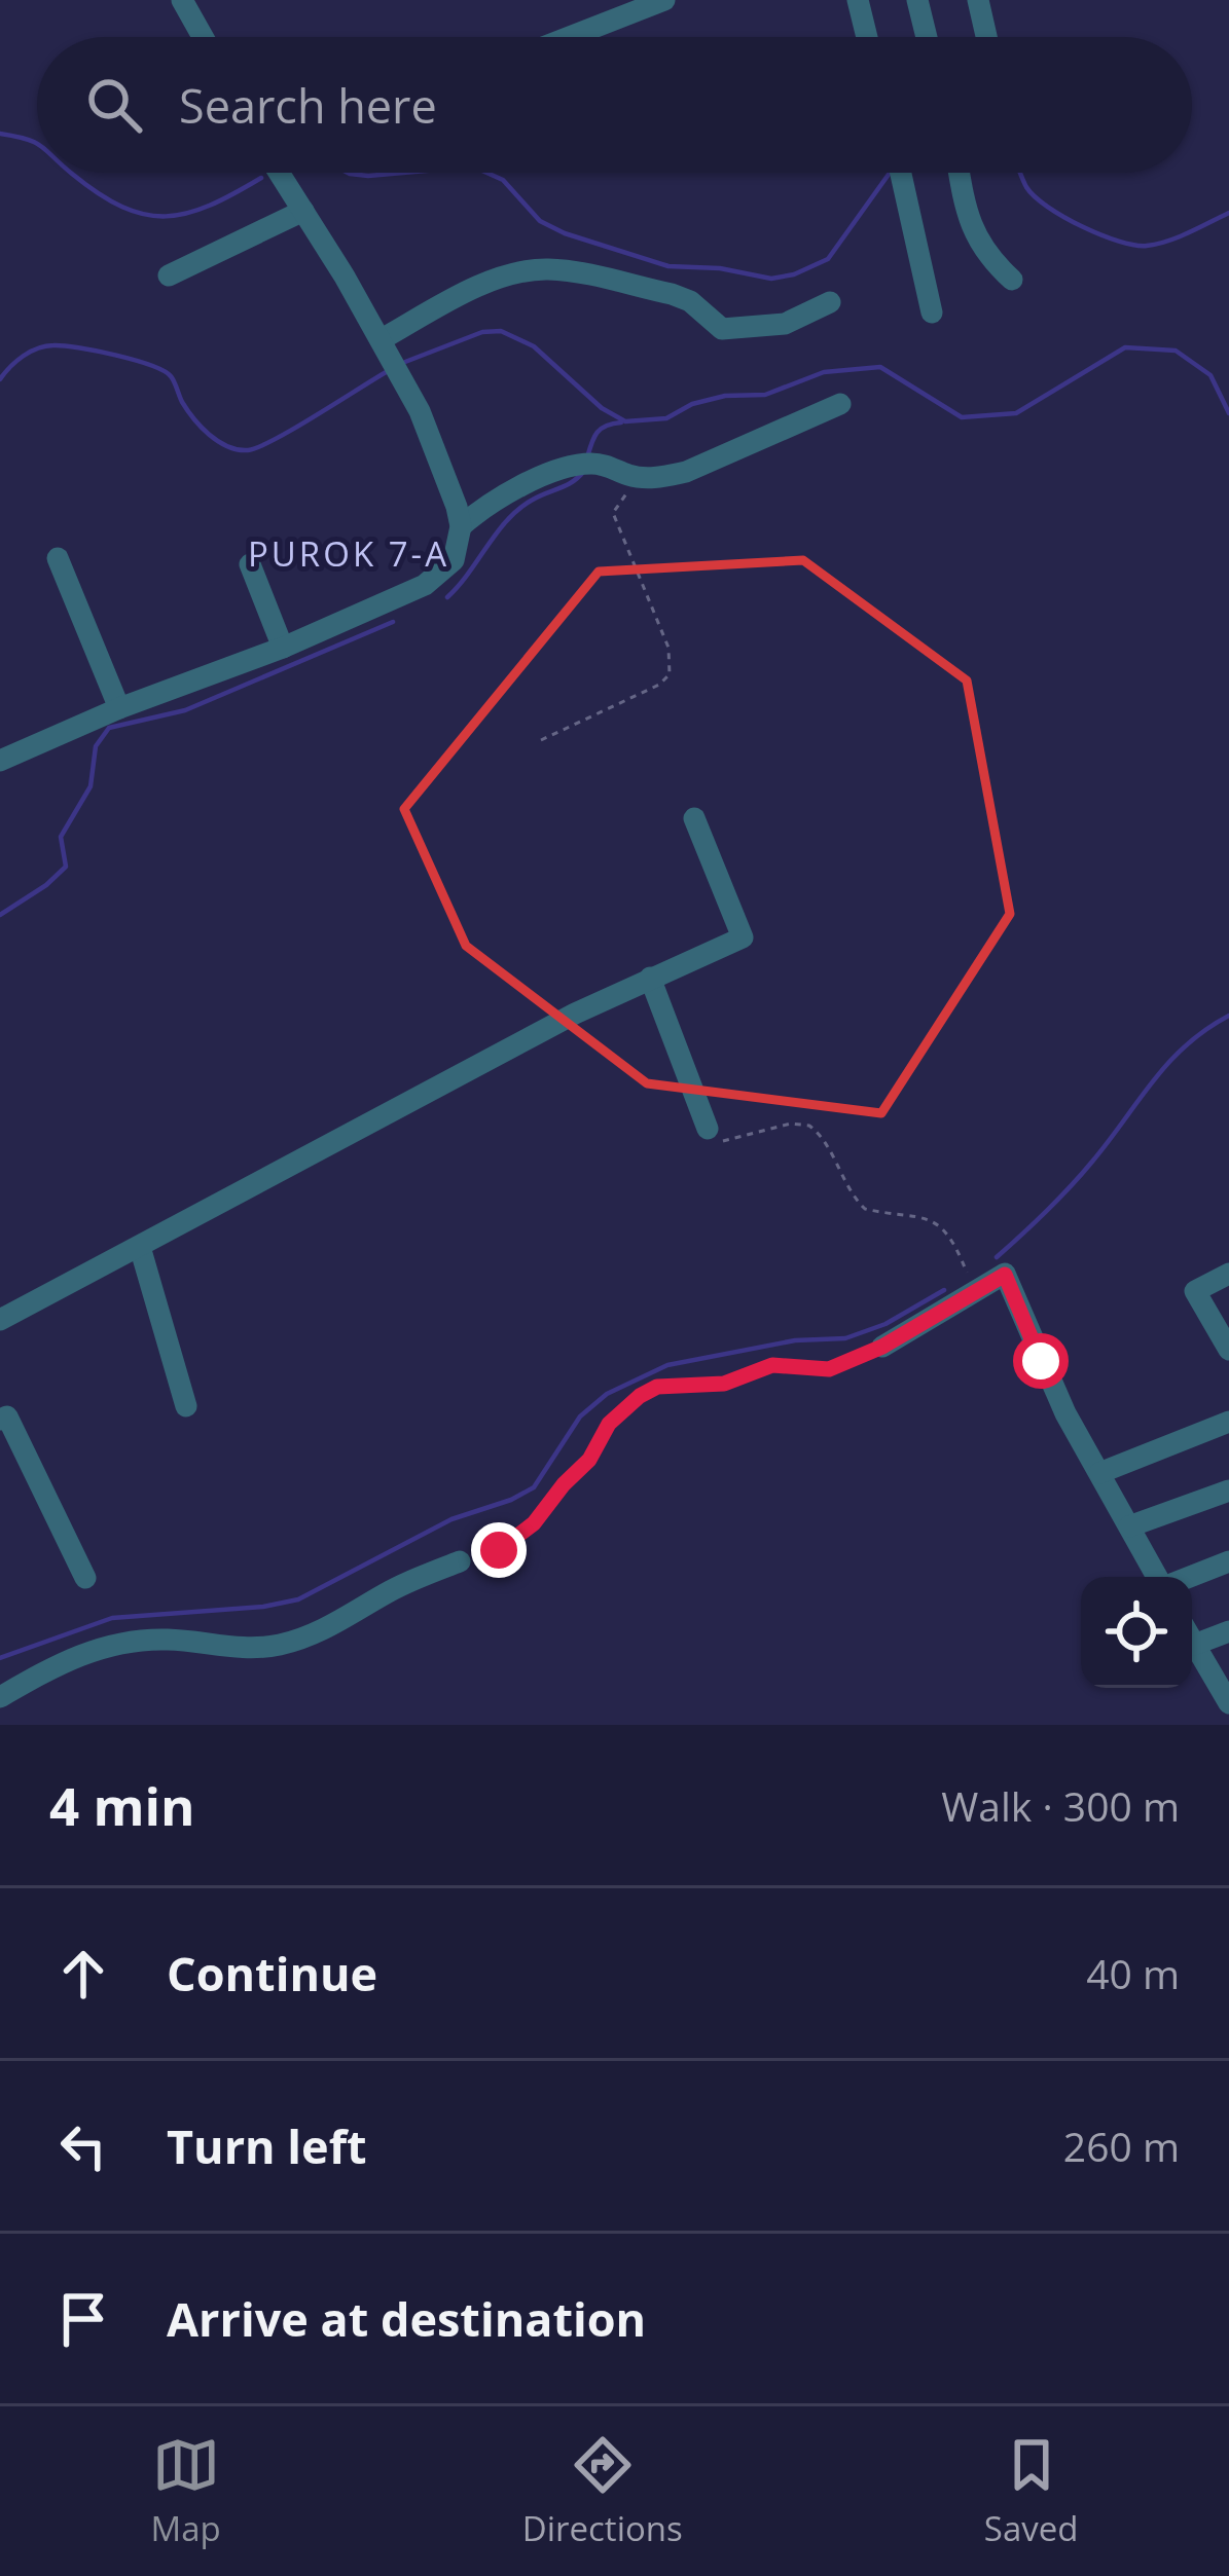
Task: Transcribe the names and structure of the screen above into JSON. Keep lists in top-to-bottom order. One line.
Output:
{"districts":["PUROK 7-A"],"page":{"search":"Search here","heading":["4 min","Walk · 300 m"],"list":[["Continue","40 m"],["Turn left","260 m"],"Arrive at destination"],"nav":["Map","Directions","Saved"]}}
